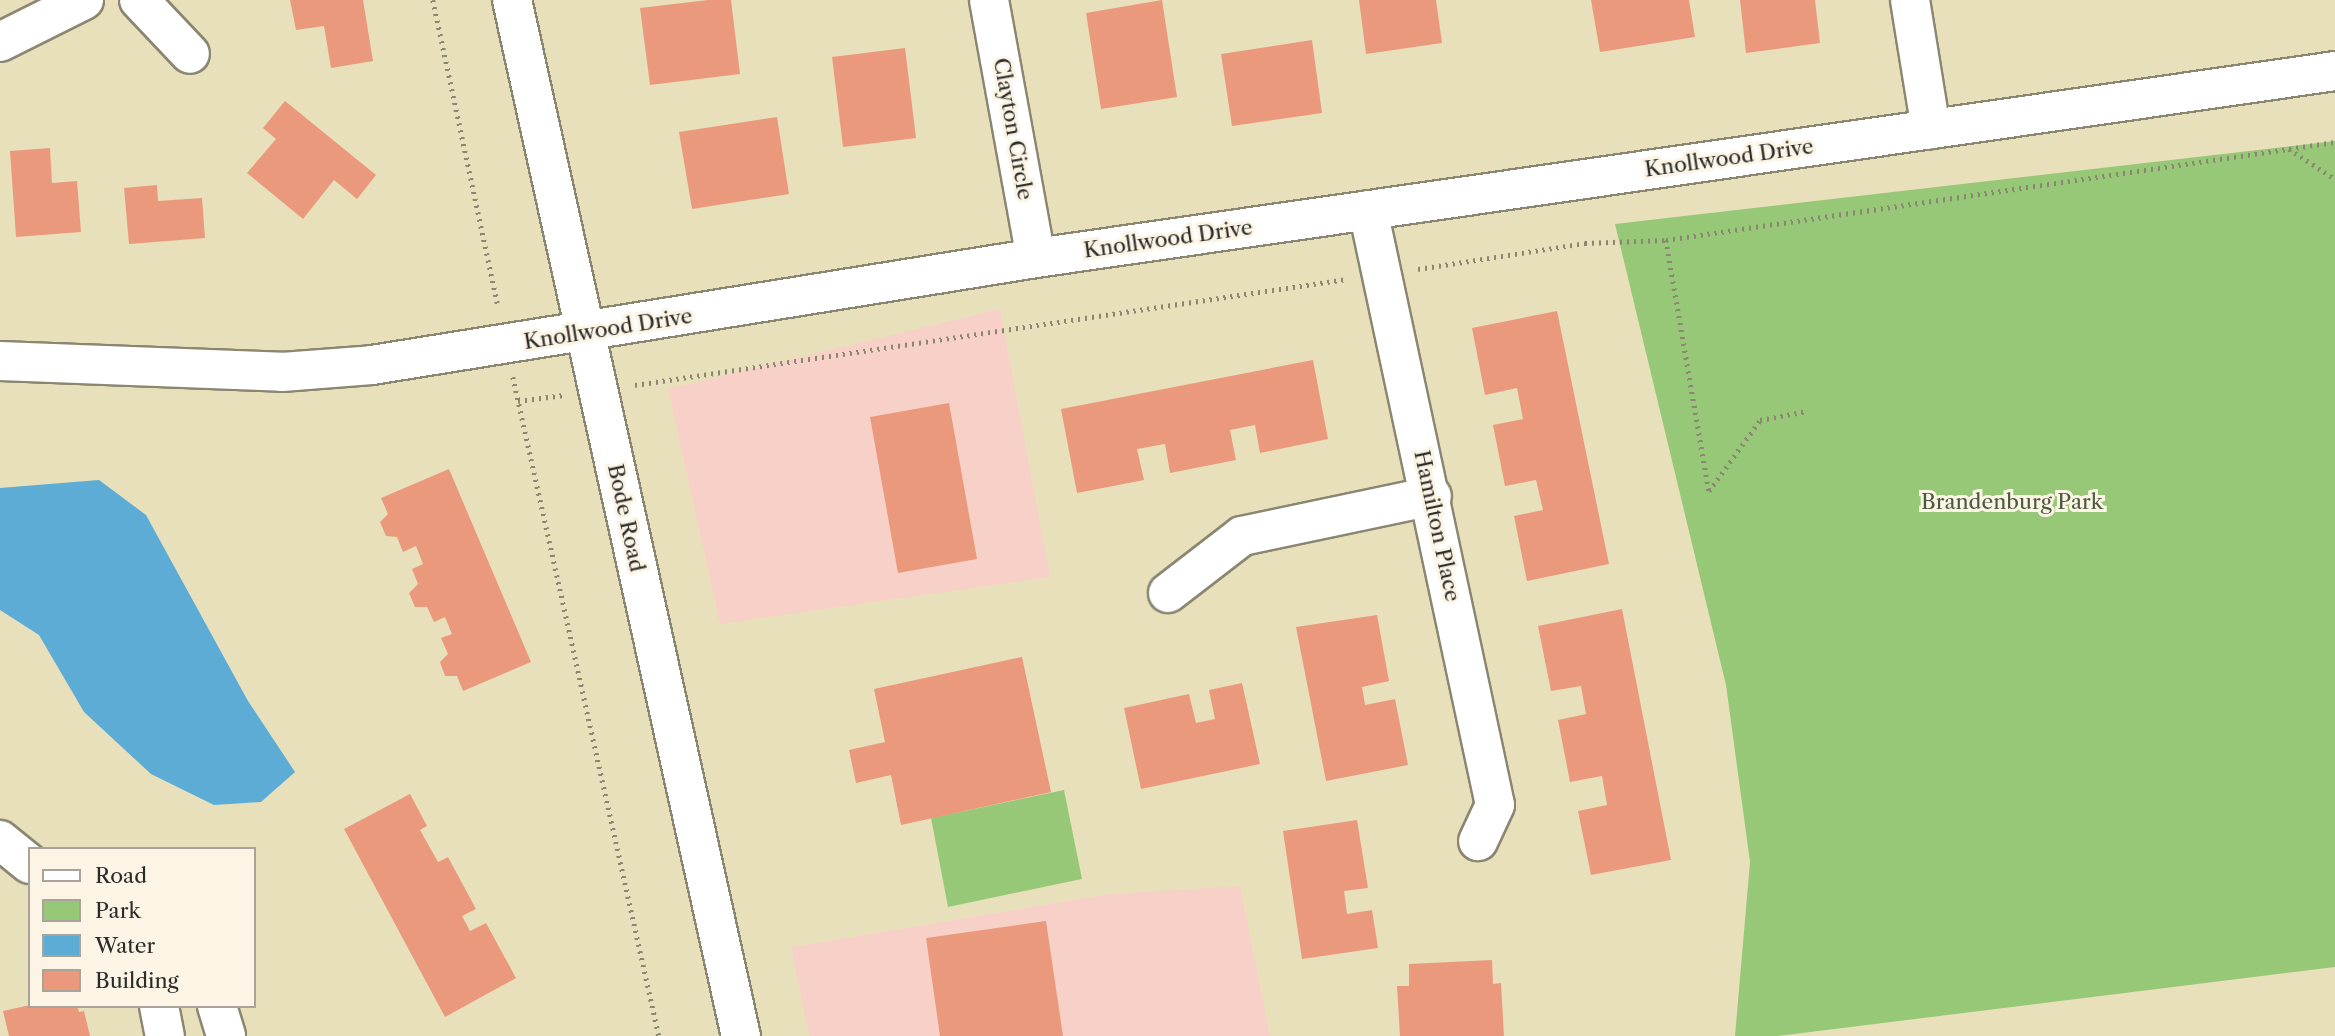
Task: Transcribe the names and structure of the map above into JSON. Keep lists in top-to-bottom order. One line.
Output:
{"streets":{"street":["Clayton Circle","Knollwood Drive","Bode Road","Hamilton Place"]},"crossings":[["Clayton Circle","Knollwood Drive"],["Knollwood Drive","Bode Road"],["Knollwood Drive","Hamilton Place"]],"parks":["Brandenburg Park"],"legend":["Road","Park","Water","Building"]}
